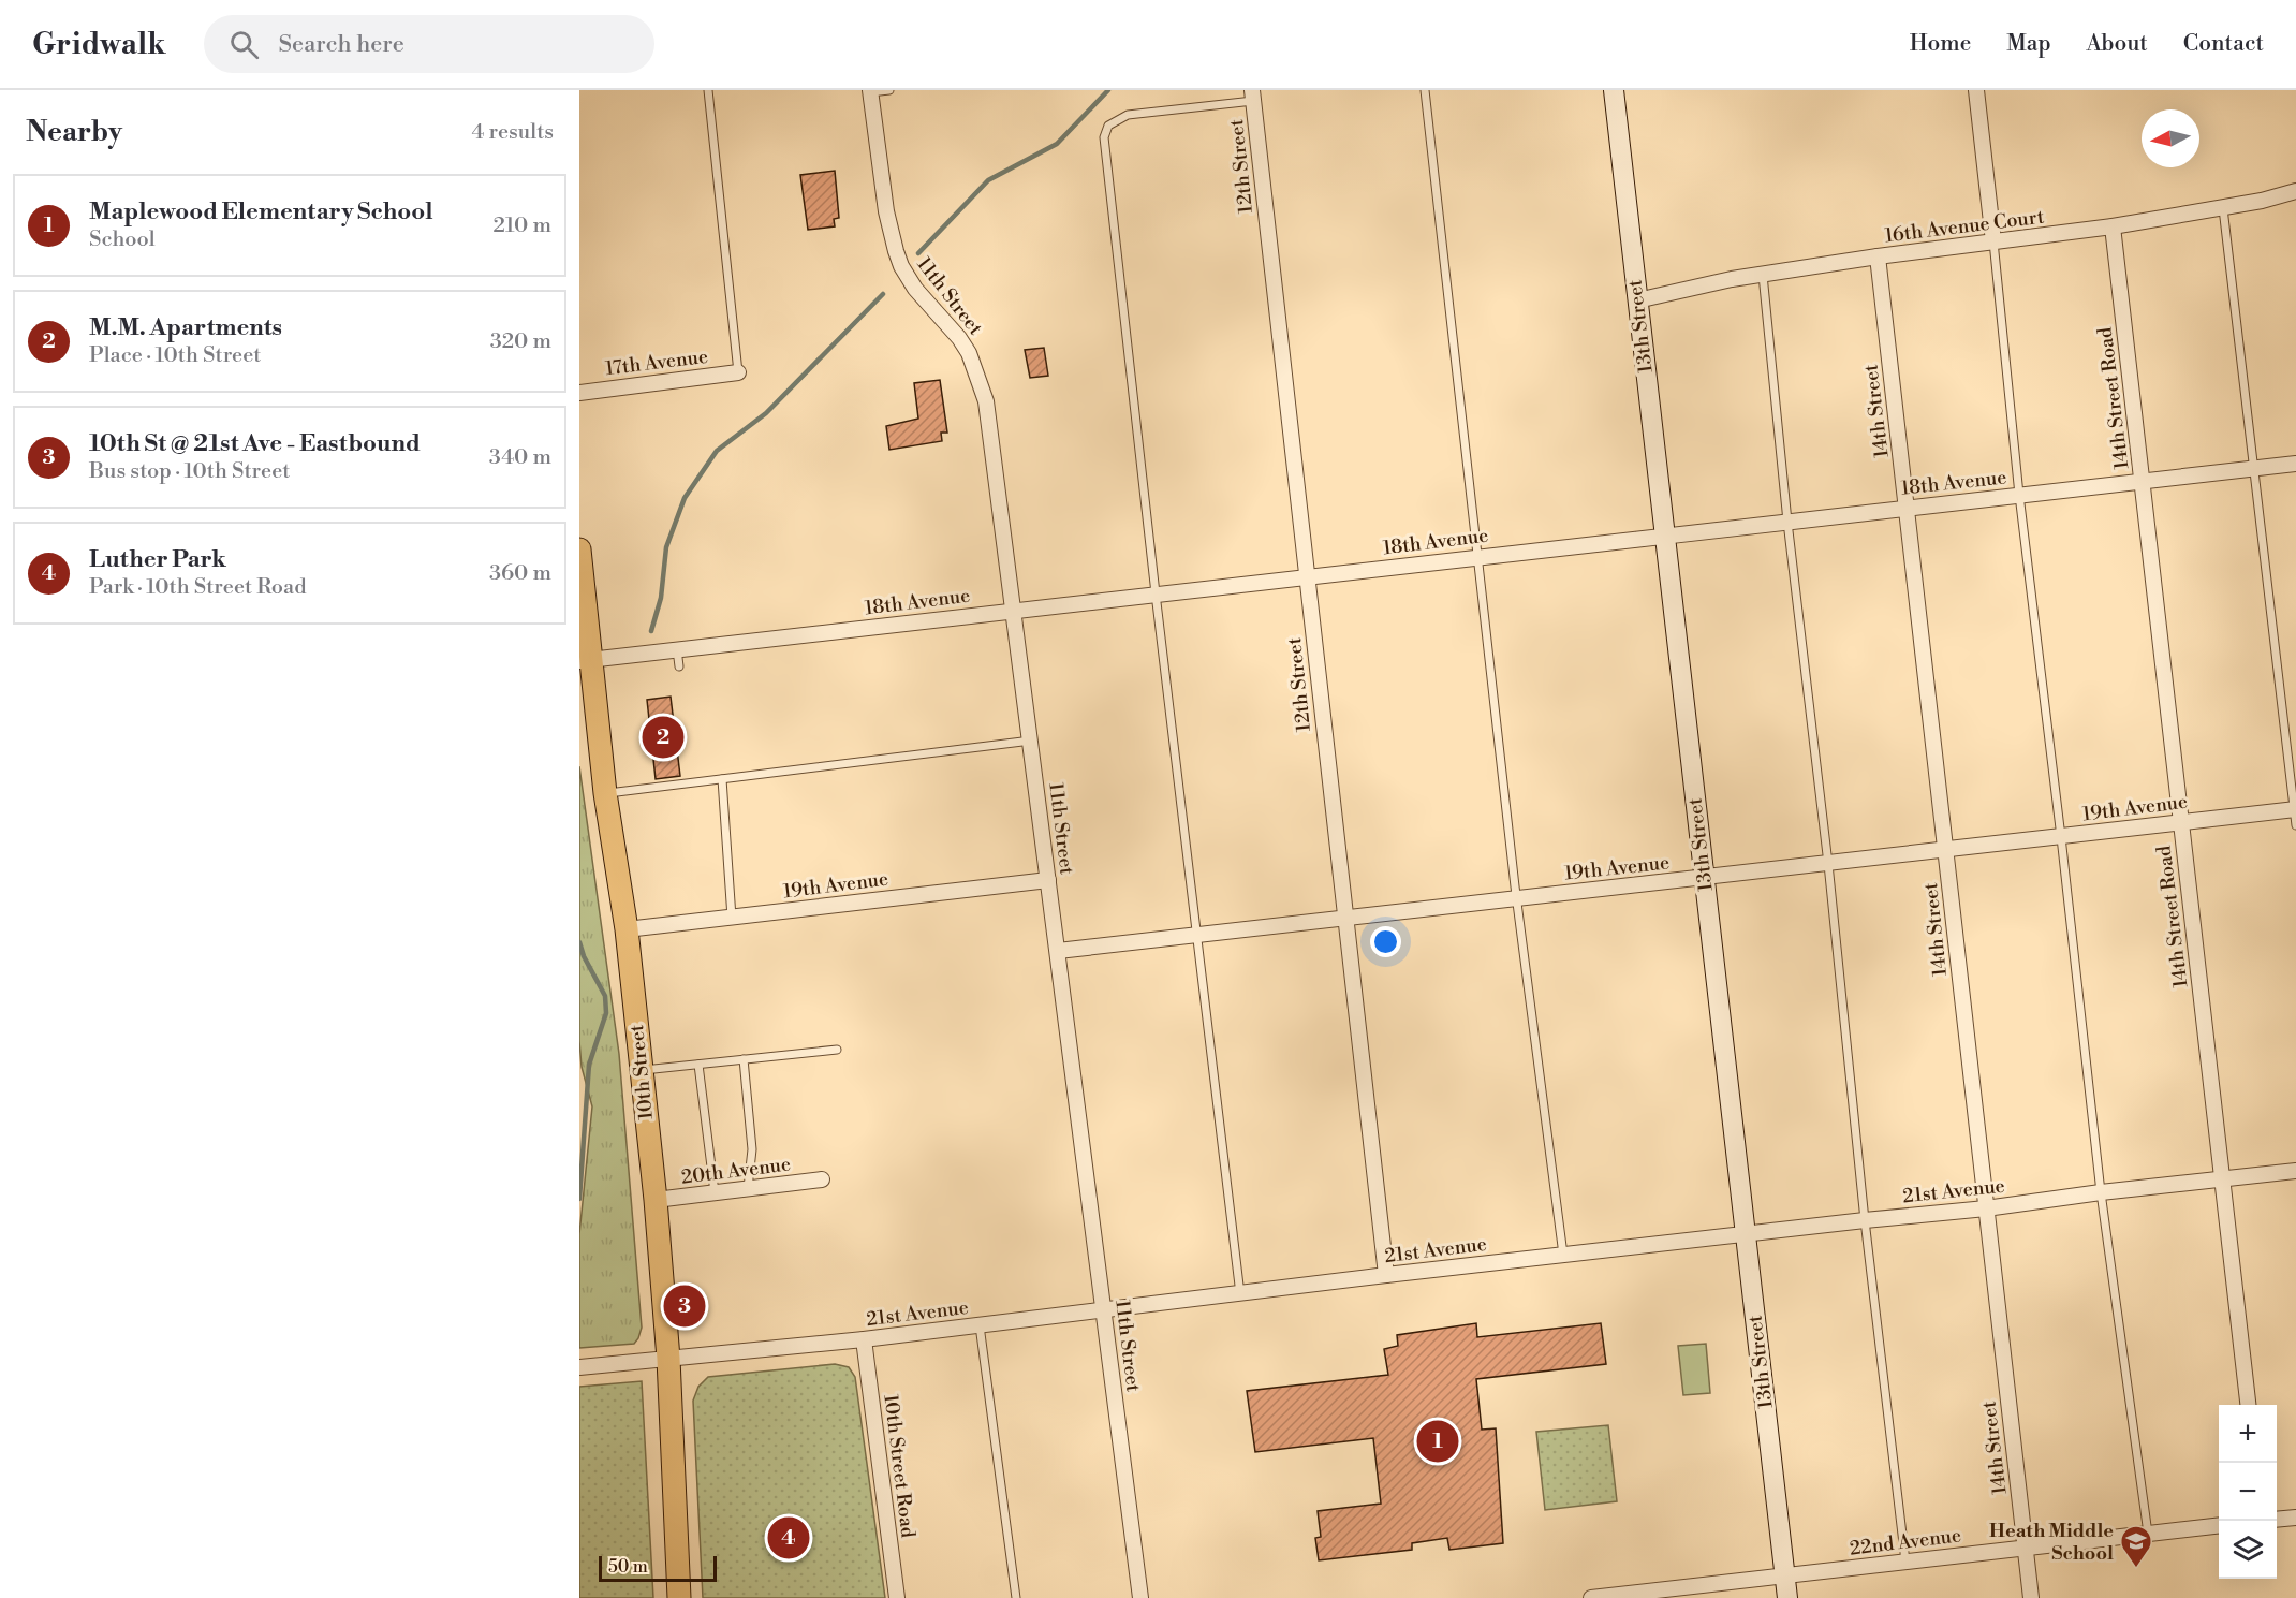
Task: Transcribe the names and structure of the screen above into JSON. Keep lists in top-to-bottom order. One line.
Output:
{"streets":{"main road":["10th Street"],"street":["12th Street","16th Avenue Court","11th Street","13th Street","17th Avenue","14th Street Road","14th Street","18th Avenue","19th Avenue","20th Avenue","21st Avenue","10th Street Road","22nd Avenue"]},"crossings":[["12th Street","18th Avenue"],["12th Street","19th Avenue"],["12th Street","21st Avenue"],["16th Avenue Court","13th Street"],["16th Avenue Court","14th Street Road"],["16th Avenue Court","14th Street"],["11th Street","18th Avenue"],["11th Street","19th Avenue"],["11th Street","21st Avenue"],["13th Street","18th Avenue"],["13th Street","19th Avenue"],["13th Street","21st Avenue"],["13th Street","22nd Avenue"],["14th Street Road","18th Avenue"],["14th Street Road","19th Avenue"],["14th Street Road","21st Avenue"],["14th Street","18th Avenue"],["14th Street","19th Avenue"],["14th Street","21st Avenue"],["14th Street","22nd Avenue"],["18th Avenue","10th Street"],["19th Avenue","10th Street"],["10th Street","20th Avenue"],["10th Street","21st Avenue"],["21st Avenue","10th Street Road"]],"places":{"school or university":["Heath Middle School"]},"scale_bar":"50 m","north":"left","page":{"header":"Gridwalk","search":"Search here","nav":["Home","Map","About","Contact"],"heading":["Nearby","4 results"],"list":[{"mark":"1","name":"Maplewood Elementary School","note":"School","value":"210 m"},{"mark":"2","name":"M.M. Apartments","note":"Place · 10th Street","value":"320 m"},{"mark":"3","name":"10th St @ 21st Ave - Eastbound","note":"Bus stop · 10th Street","value":"340 m"},{"mark":"4","name":"Luther Park","note":"Park · 10th Street Road","value":"360 m"}],"pins":["2","3","1","4"],"map_buttons":["+","−"],"scale":"50 m"}}
